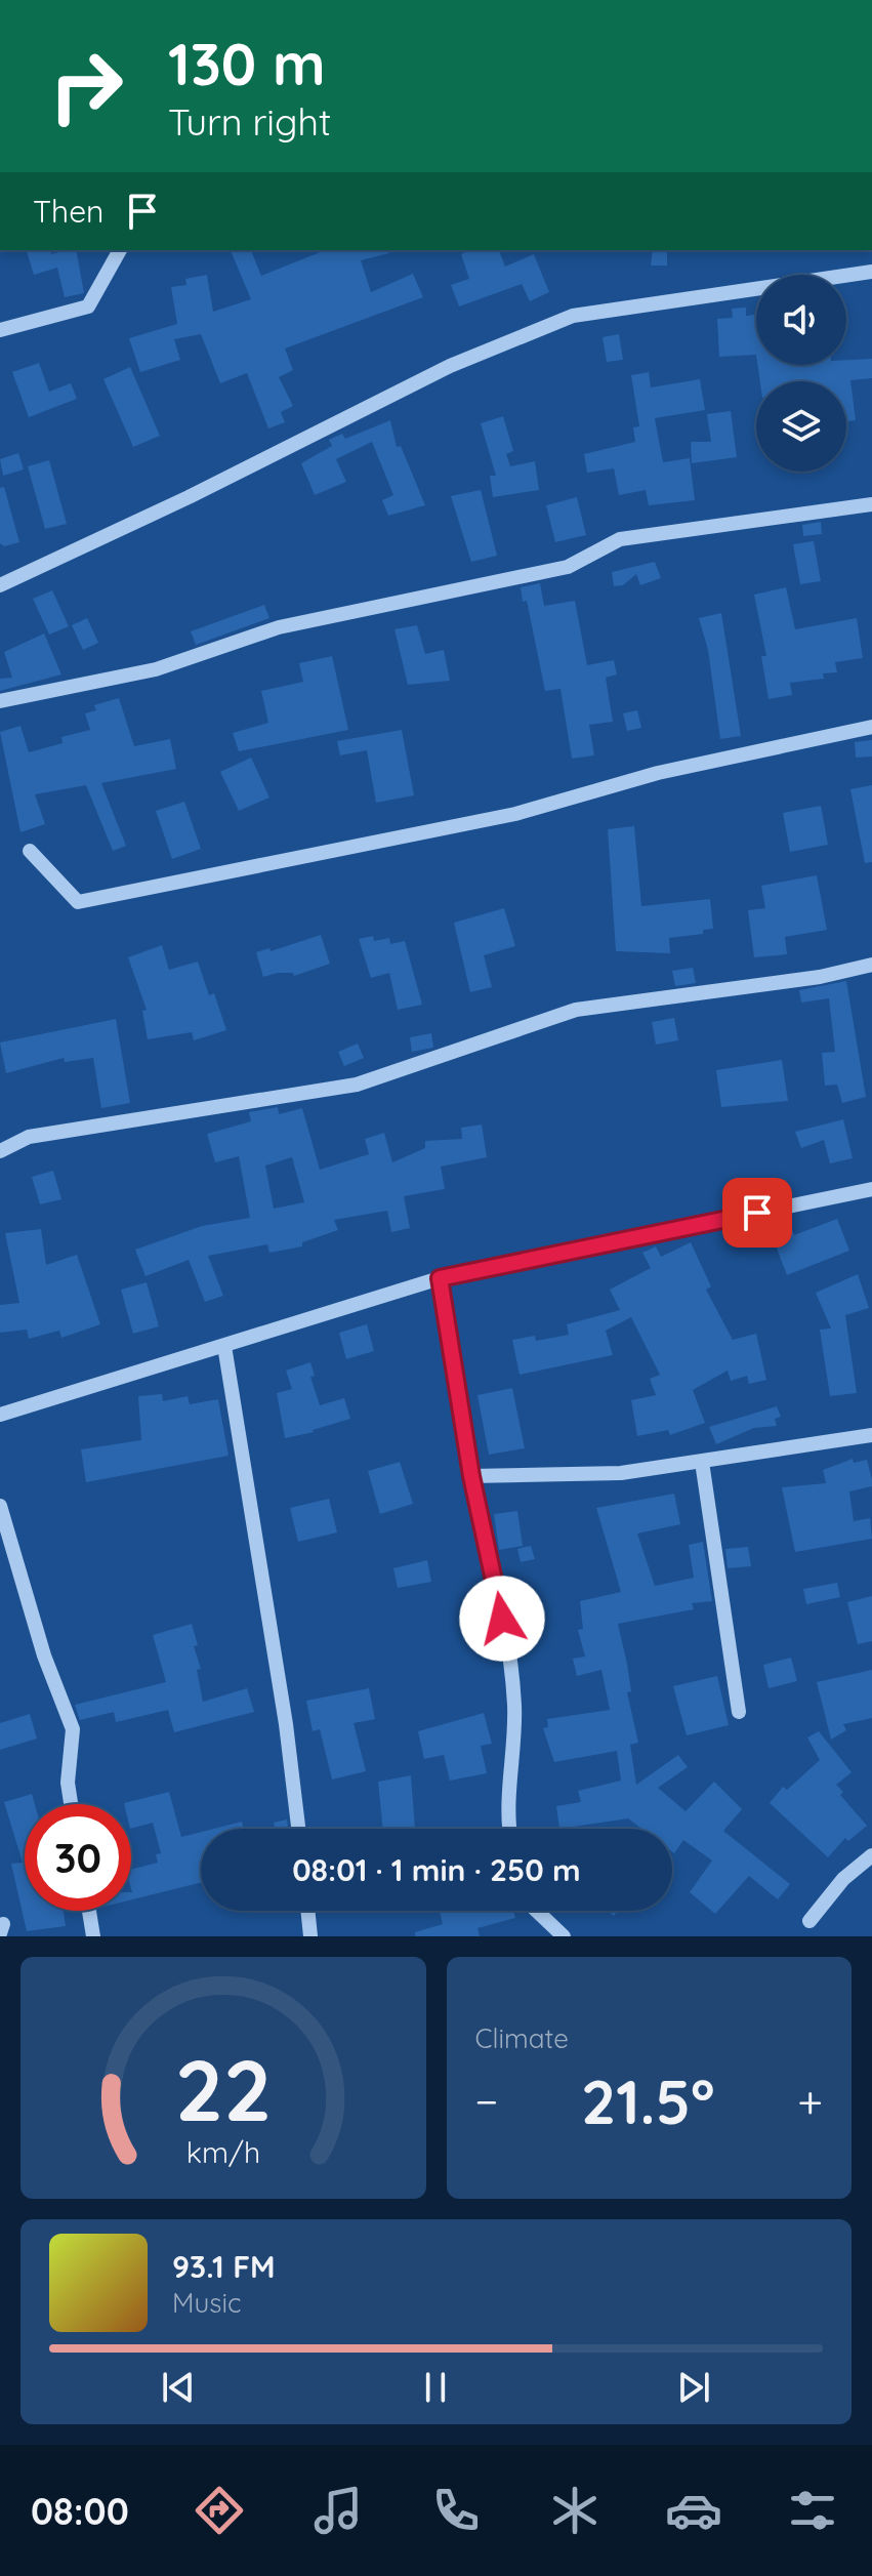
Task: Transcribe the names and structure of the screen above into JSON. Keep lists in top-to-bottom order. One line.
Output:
{"page":{"turn":["130 m","Turn right"],"then":"Then","limit":"30","trip":"08:01 · 1 min · 250 m","tile":"Climate","heat":["−","21.5°","+"],"song":["93.1 FM","Music"],"tabs":"08:00","gauge":["22","km/h"]}}
